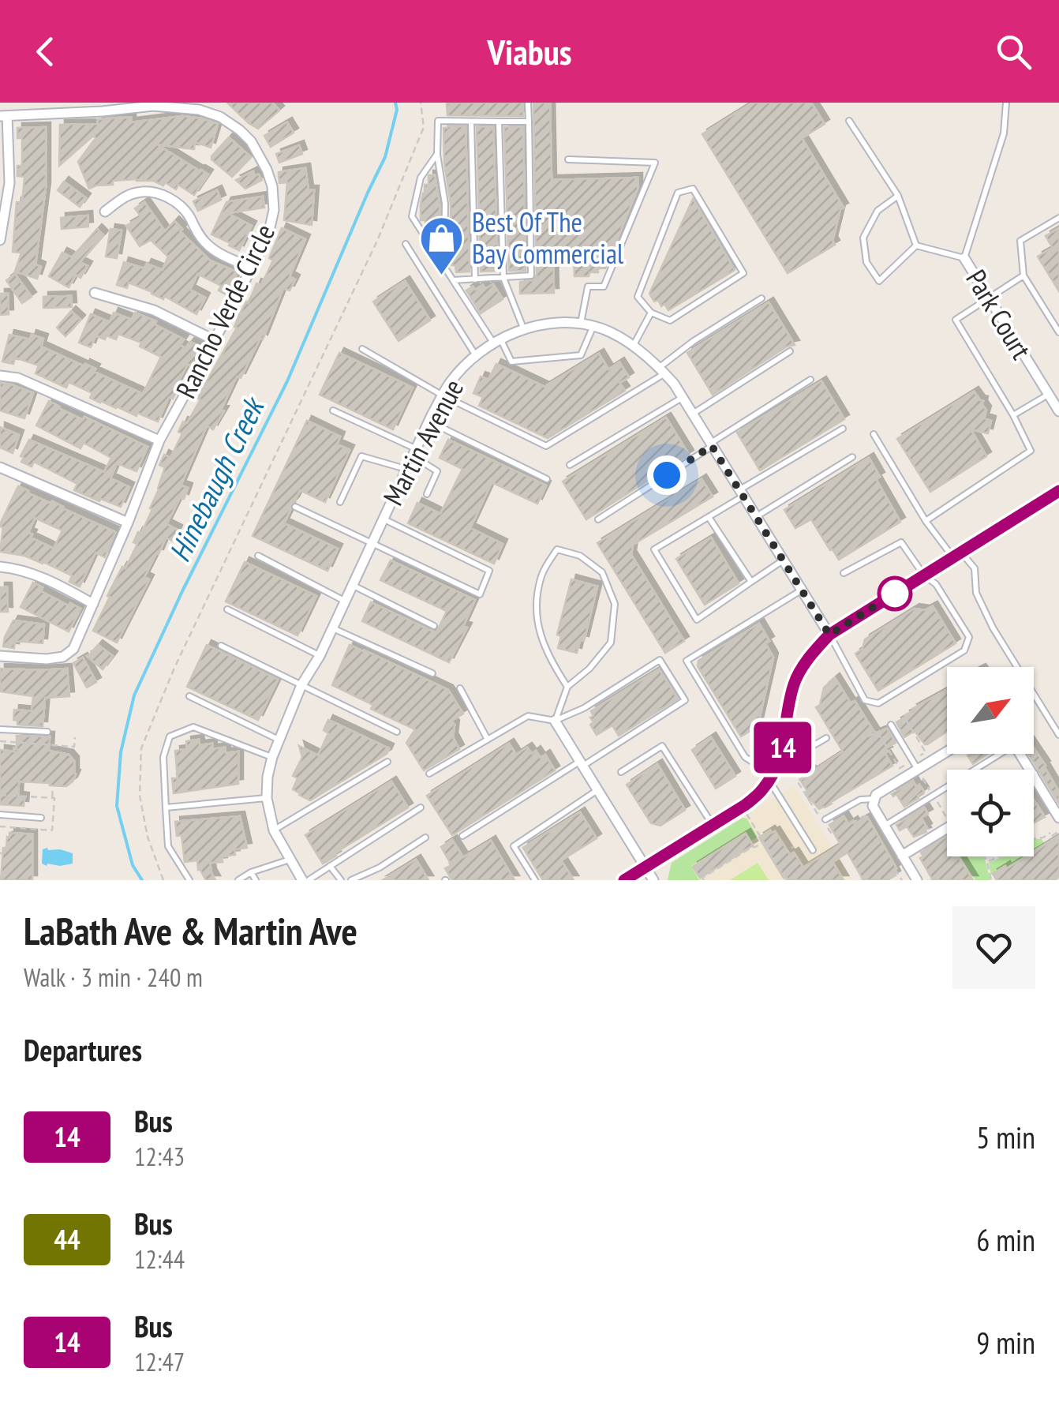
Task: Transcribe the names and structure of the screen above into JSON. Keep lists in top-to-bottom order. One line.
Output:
{"streets":{"street":["Rancho Verde Circle","Park Court","Martin Avenue"]},"water":["Hinebaugh Creek"],"places":{"shop":["Best Of The Bay Commercial"]},"lines":["bus line 14"],"north":"top right","page":{"header":"Viabus","on_map":"14","heading":[["LaBath Ave & Martin Ave","Walk · 3 min · 240 m"],"Departures"],"list":[{"mark":"14","name":"Bus","note":"12:43","value":"5 min"},{"mark":"44","name":"Bus","note":"12:44","value":"6 min"},{"mark":"14","name":"Bus","note":"12:47","value":"9 min"}]}}
